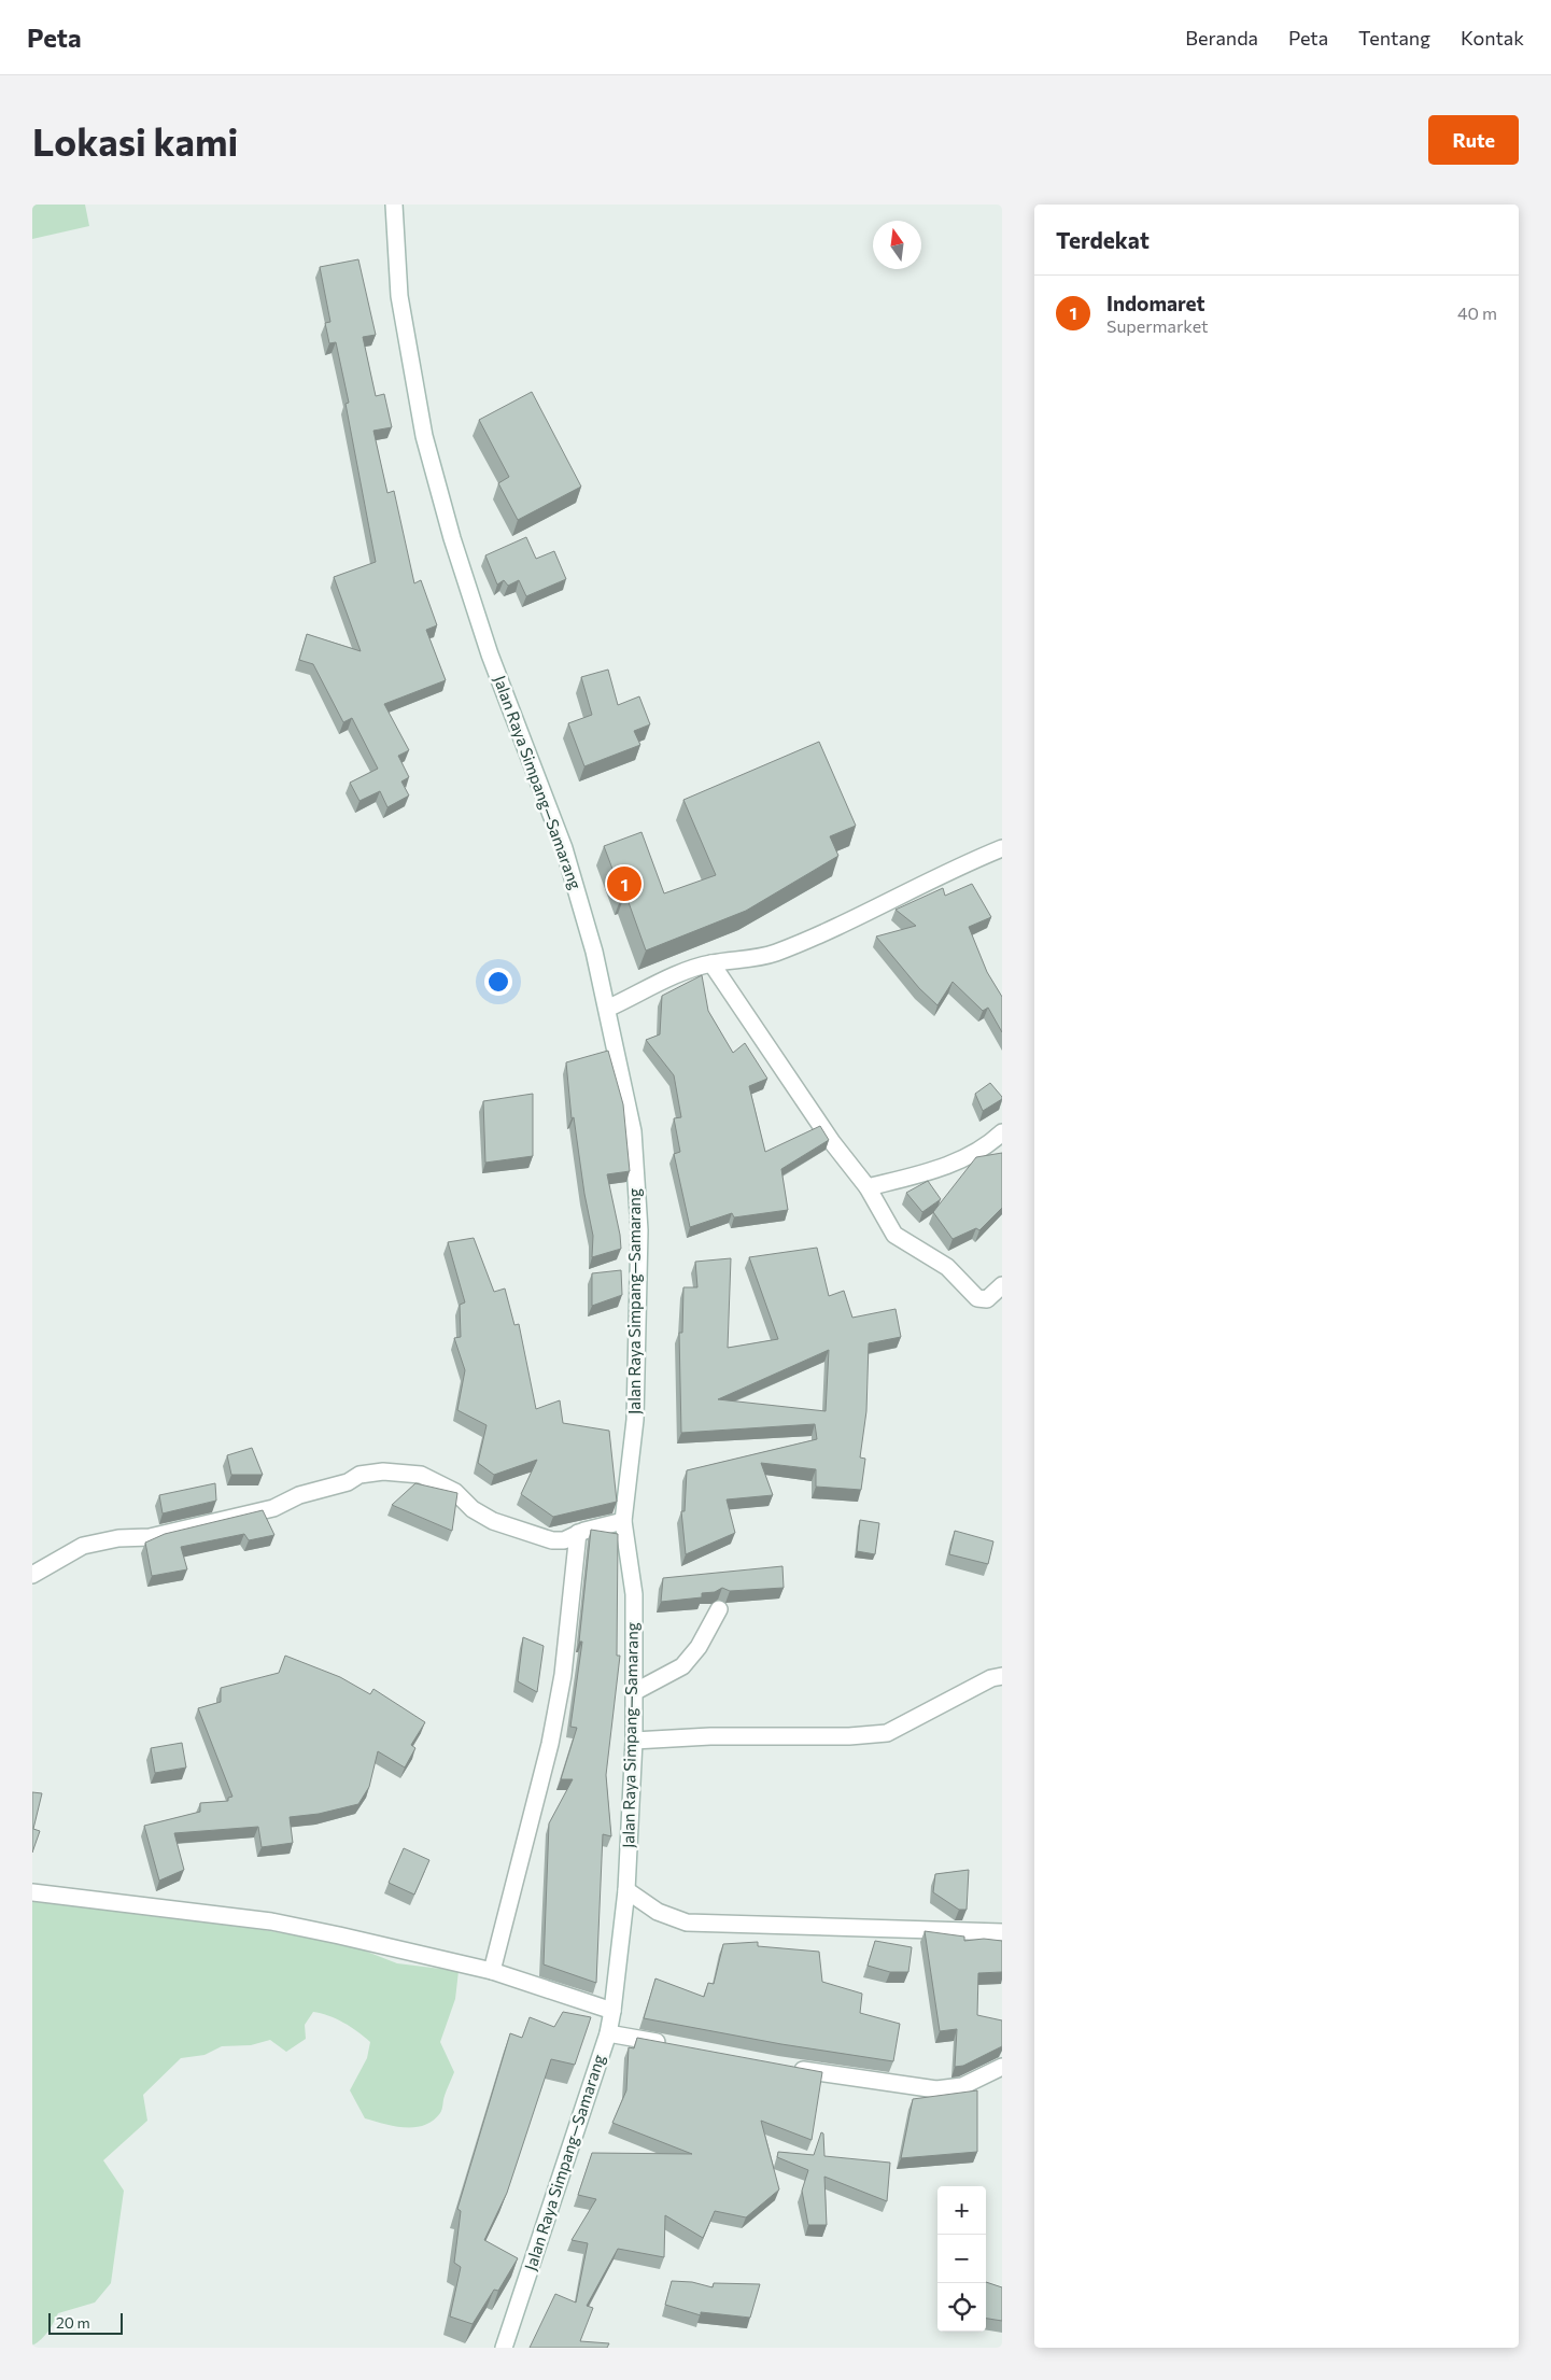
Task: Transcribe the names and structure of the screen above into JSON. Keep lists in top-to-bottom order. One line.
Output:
{"streets":{"street":["Jalan Raya Simpang—Samarang"]},"scale_bar":"20 m","north":"top","page":{"header":"Peta","nav":["Beranda","Peta","Tentang","Kontak"],"buttons":"Rute","title":"Lokasi kami","heading":"Terdekat","list":[{"mark":"1","name":"Indomaret","note":"Supermarket","value":"40 m"}],"pins":"1","map_buttons":["+","−"],"scale":"20 m"}}
